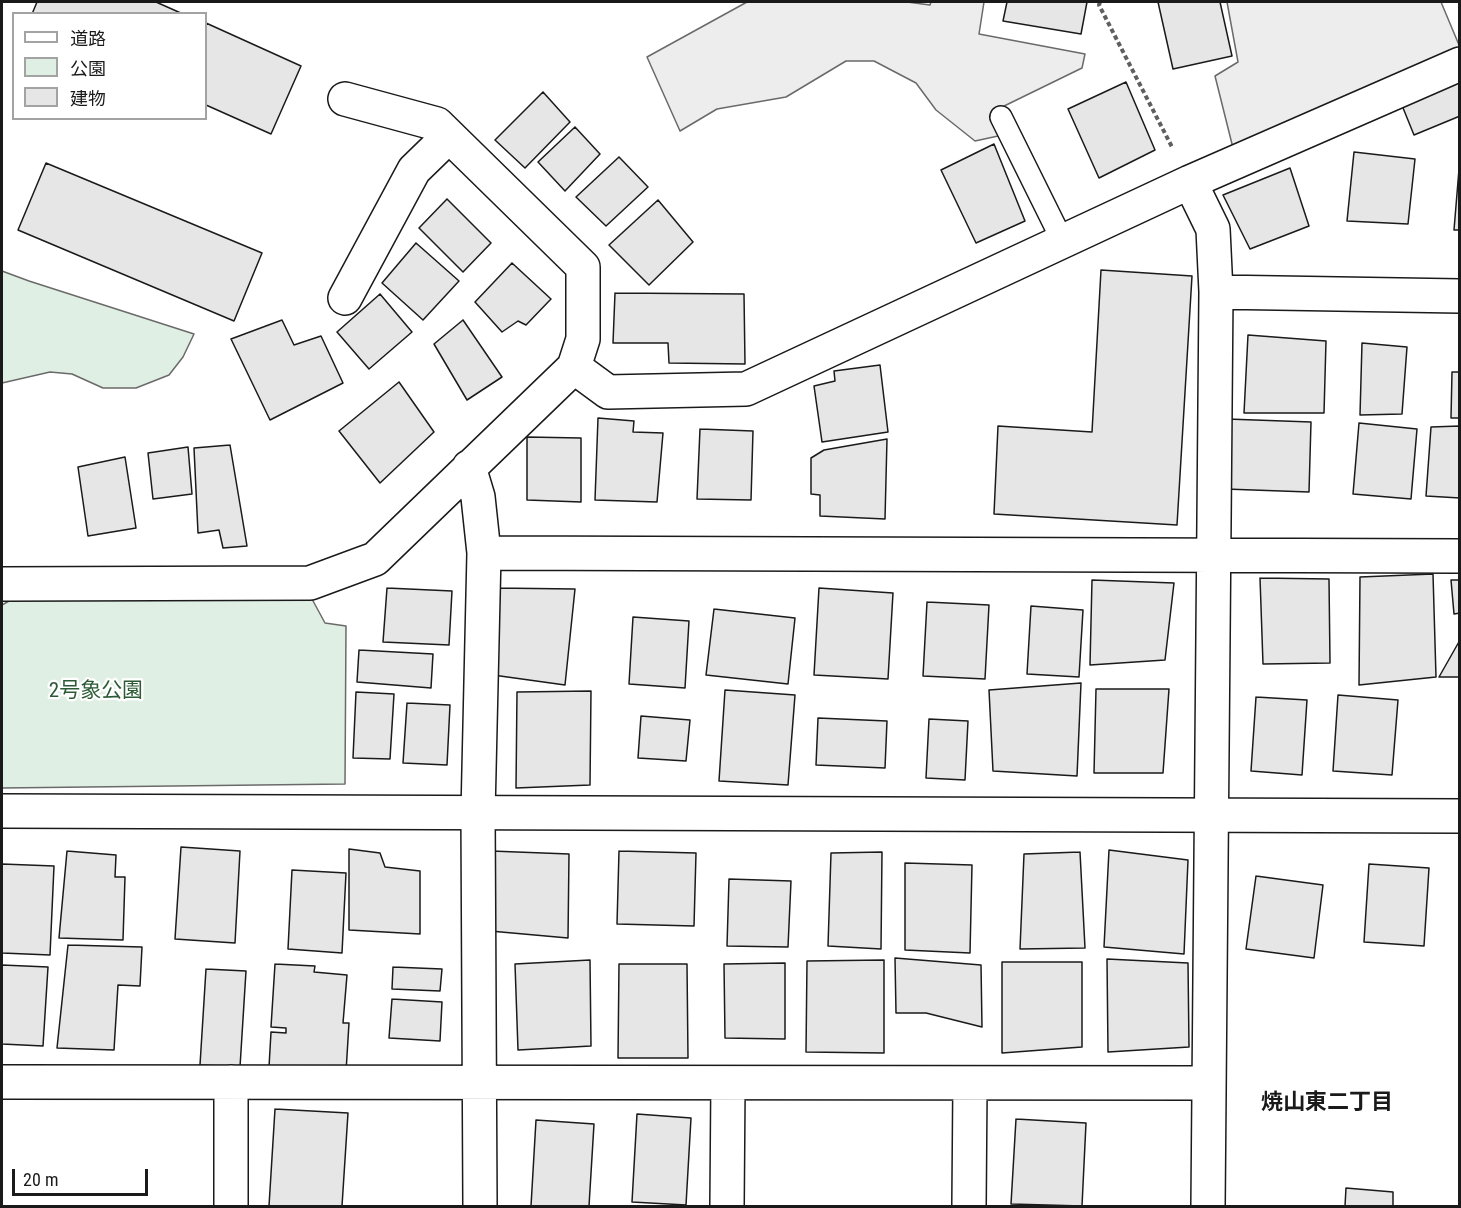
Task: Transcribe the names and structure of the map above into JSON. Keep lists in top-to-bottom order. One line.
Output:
{"districts":["焼山東二丁目"],"parks":["2号象公園"],"legend":["道路","公園","建物"],"scale_bar":"20 m"}
